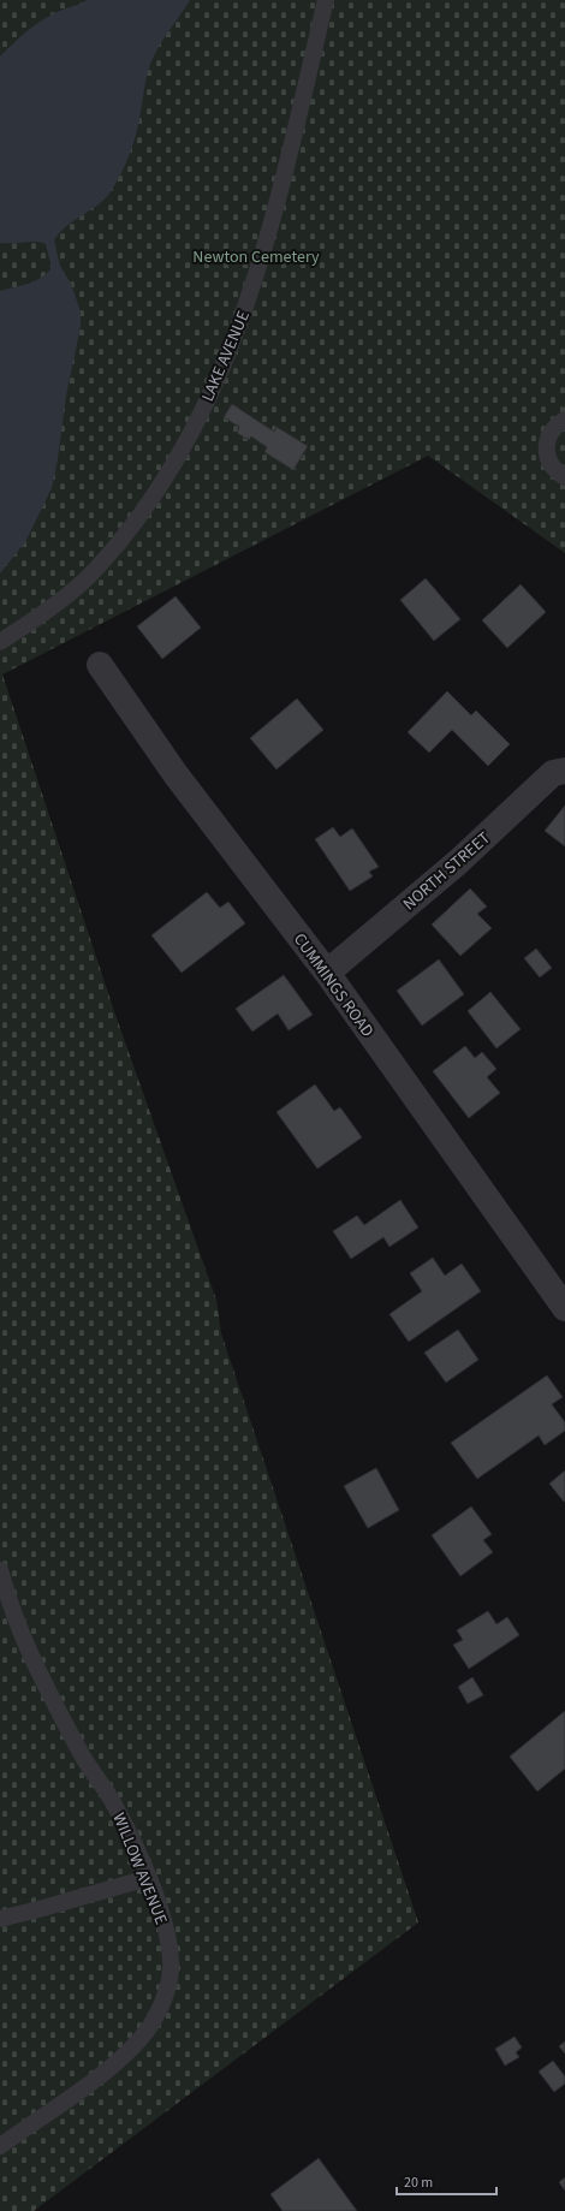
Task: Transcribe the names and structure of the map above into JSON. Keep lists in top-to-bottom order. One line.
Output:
{"streets":{"street":["NORTH STREET","CUMMINGS ROAD"],"lane":["LAKE AVENUE","WILLOW AVENUE"]},"crossings":[["NORTH STREET","CUMMINGS ROAD"]],"parks":["Newton Cemetery"],"scale_bar":"20 m"}
